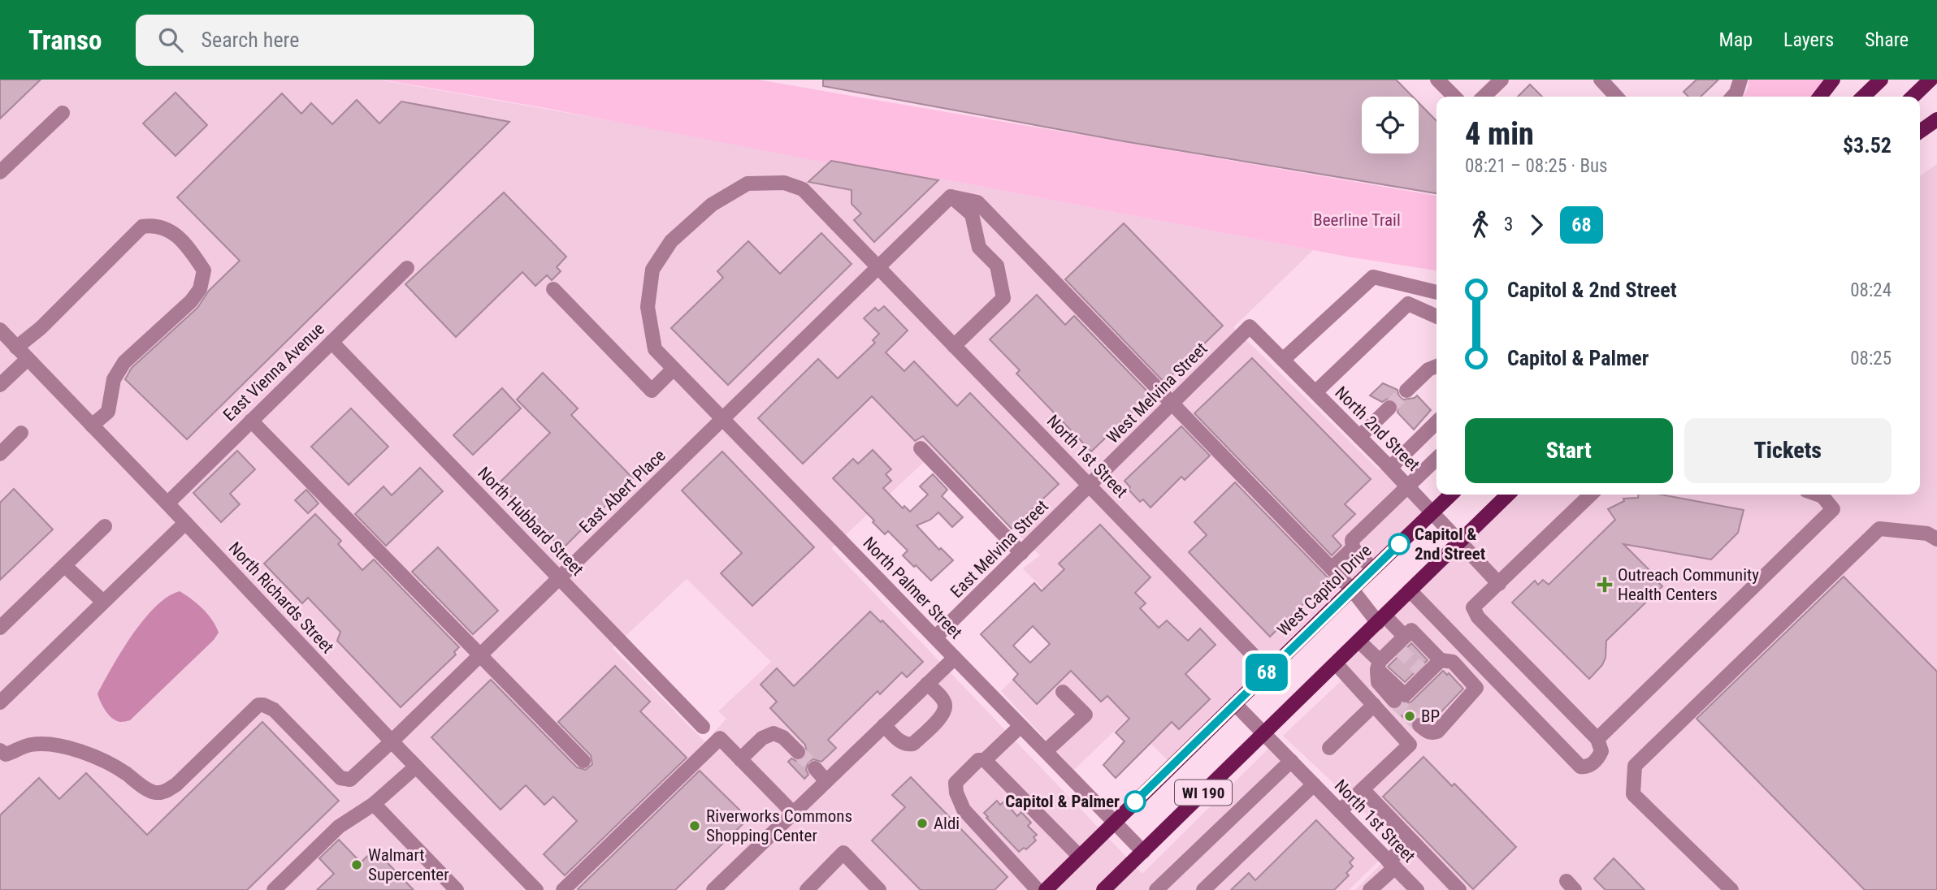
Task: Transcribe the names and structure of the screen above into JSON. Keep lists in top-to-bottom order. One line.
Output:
{"streets":{"main road":["West Capitol Drive","WI 190"],"street":["East Vienna Avenue","West Melvina Street","North 2nd Street","North 1st Street","East Abert Place","North Hubbard Street","East Melvina Street","North Palmer Street","North Richards Street"]},"crossings":[["East Vienna Avenue","North Hubbard Street"],["East Vienna Avenue","North Richards Street"],["West Melvina Street","North 2nd Street"],["West Melvina Street","North 1st Street"],["West Melvina Street","East Melvina Street"],["North 2nd Street","West Capitol Drive"],["North 2nd Street","WI 190"],["North 1st Street","East Abert Place"],["North 1st Street","East Melvina Street"],["North 1st Street","North Palmer Street"],["North 1st Street","West Capitol Drive"],["North 1st Street","WI 190"],["East Abert Place","North Hubbard Street"],["East Abert Place","North Palmer Street"],["East Abert Place","North Richards Street"],["East Melvina Street","North Palmer Street"],["North Palmer Street","WI 190"],["West Capitol Drive","WI 190"]],"parks":["Beerline Trail"],"places":{"other":["Capitol & 2nd Street","BP","Capitol & Palmer","Aldi","Riverworks Commons Shopping Center","Walmart Supercenter"],"health":["Outreach Community Health Centers"]},"lines":["bus line 68"],"page":{"header":"Transo","search":"Search here","nav":["Map","Layers","Share"],"on_map":"68","heading":["4 min","08:21 – 08:25 · Bus","$3.52"],"legs":["3","68"],"list":[{"name":"Capitol & 2nd Street","value":"08:24"},{"name":"Capitol & Palmer","value":"08:25"}],"buttons":["Start","Tickets"]}}
